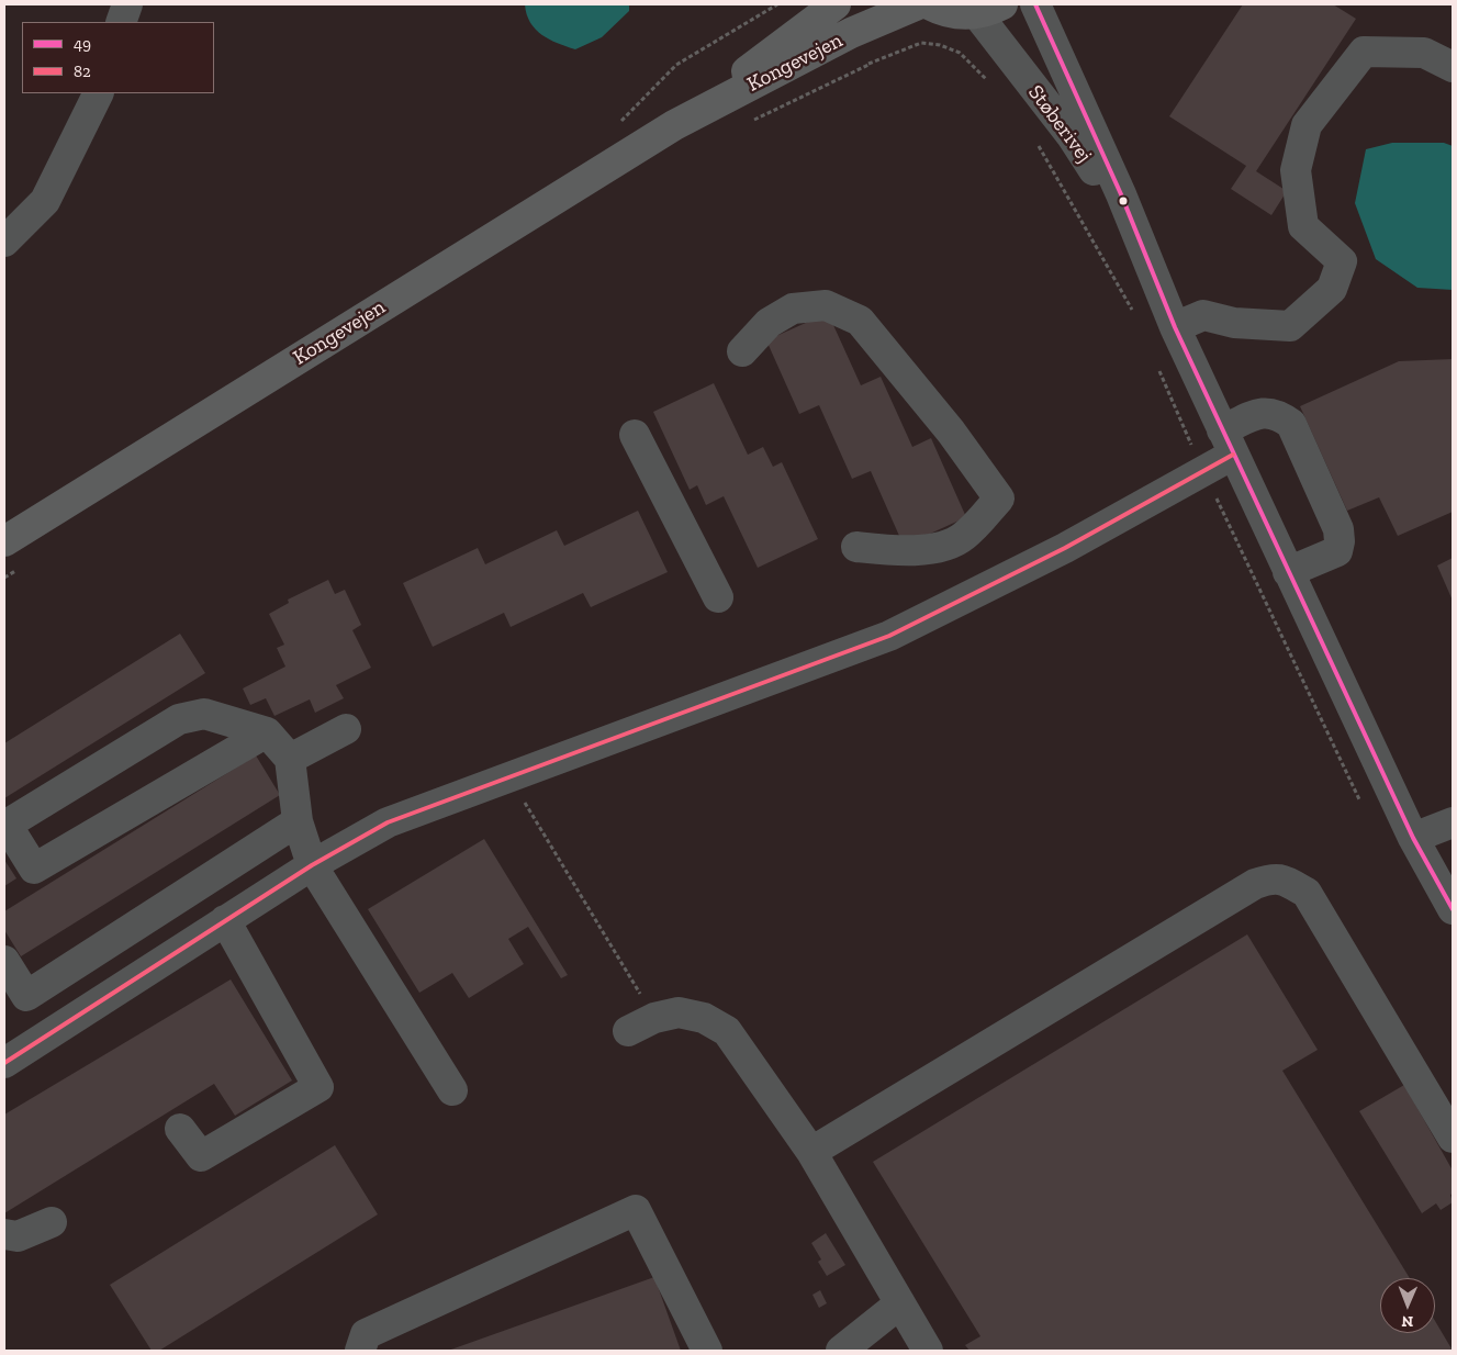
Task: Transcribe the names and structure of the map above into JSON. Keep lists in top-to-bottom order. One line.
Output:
{"streets":{"main road":["Kongevejen"],"street":["Støberivej"]},"lines":["transit line 49","transit line 82"],"legend":["49","82"],"north":"bottom"}
